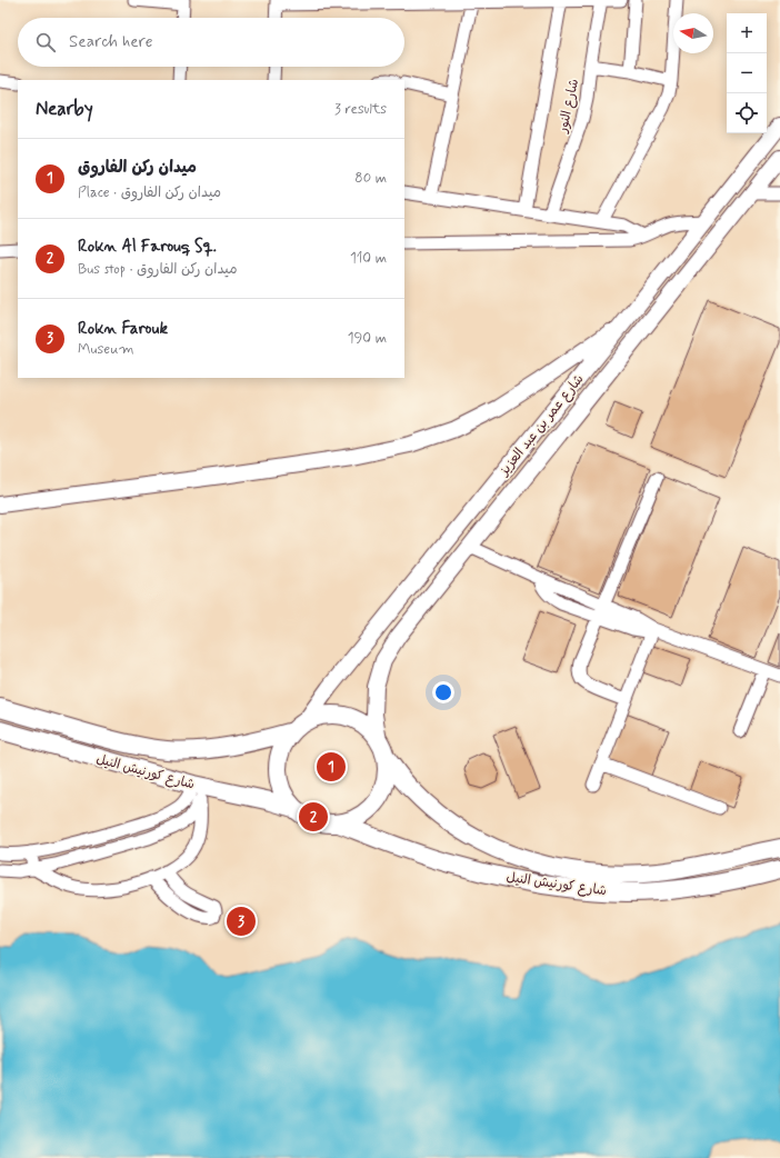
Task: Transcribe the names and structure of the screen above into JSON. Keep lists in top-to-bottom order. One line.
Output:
{"streets":{"highway":["شارع كورنيش النيل"],"main road":["شارع عمر بن عبد العزيز"],"street":["شارع النور"]},"crossings":[["شارع عمر بن عبد العزيز","شارع كورنيش النيل"]],"north":"left","page":{"map_buttons":["+","−"],"search":"Search here","heading":["Nearby","3 results"],"list":[{"mark":"1","name":"ميدان ركن الفاروق","note":"Place · ميدان ركن الفاروق","value":"80 m"},{"mark":"2","name":"Rokn Al Farouq Sq.","note":"Bus stop · ميدان ركن الفاروق","value":"110 m"},{"mark":"3","name":"Rokn Farouk","note":"Museum","value":"190 m"}],"pins":["1","2","3"]}}
